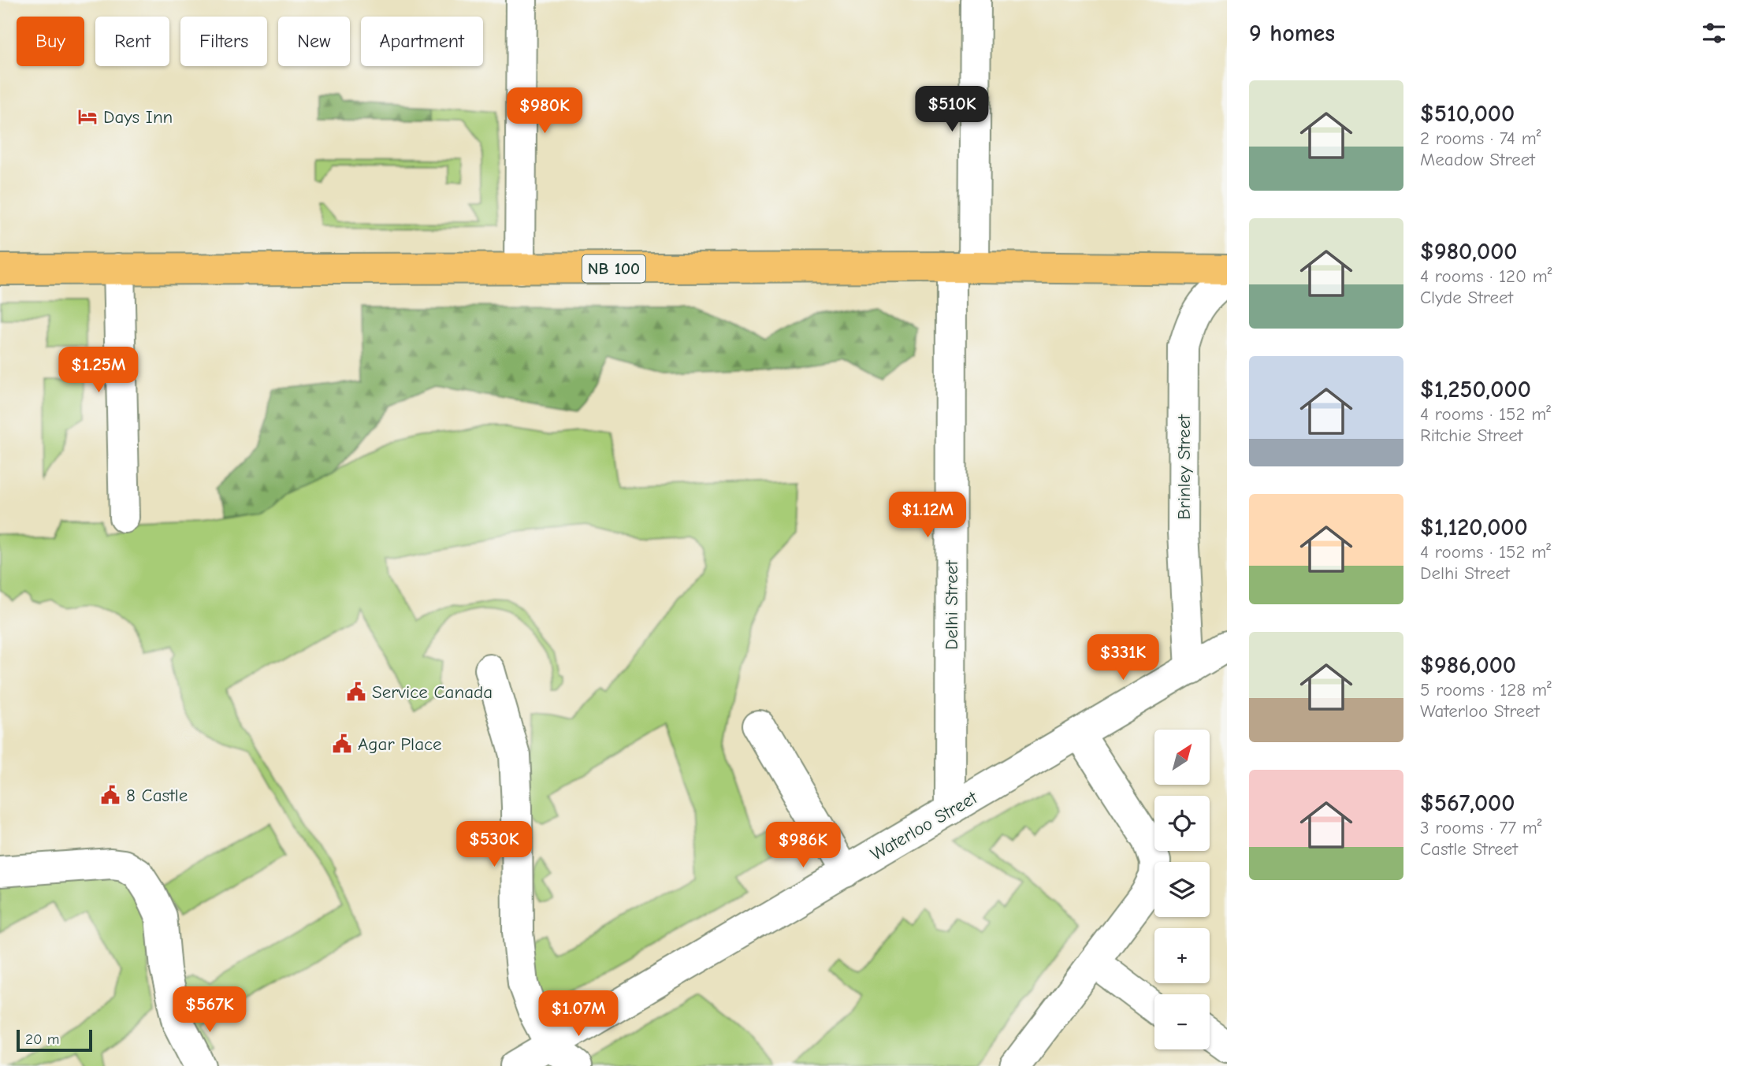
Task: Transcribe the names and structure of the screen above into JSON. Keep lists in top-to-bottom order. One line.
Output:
{"streets":{"main road":["NB 100"],"street":["Brinley Street","Delhi Street","Waterloo Street"]},"crossings":[["NB 100","Delhi Street"],["Brinley Street","Waterloo Street"],["Delhi Street","Waterloo Street"]],"places":{"hotel":["Days Inn"],"public building":["Service Canada","Agar Place","8 Castle"]},"scale_bar":"20 m","north":"top right","page":{"heading":"9 homes","chip":["Buy","Rent","Filters","New","Apartment"],"list":[{"name":"$510,000","note":"2 rooms · 74 m² · Meadow Street"},{"name":"$980,000","note":"4 rooms · 120 m² · Clyde Street"},{"name":"$1,250,000","note":"4 rooms · 152 m² · Ritchie Street"},{"name":"$1,120,000","note":"4 rooms · 152 m² · Delhi Street"},{"name":"$986,000","note":"5 rooms · 128 m² · Waterloo Street"},{"name":"$567,000","note":"3 rooms · 77 m² · Castle Street"}],"price":["$510K","$980K","$1.25M","$1.12M","$331K","$530K","$986K","$567K","$1.07M"],"map_buttons":["+","−"],"scale":"20 m"}}
